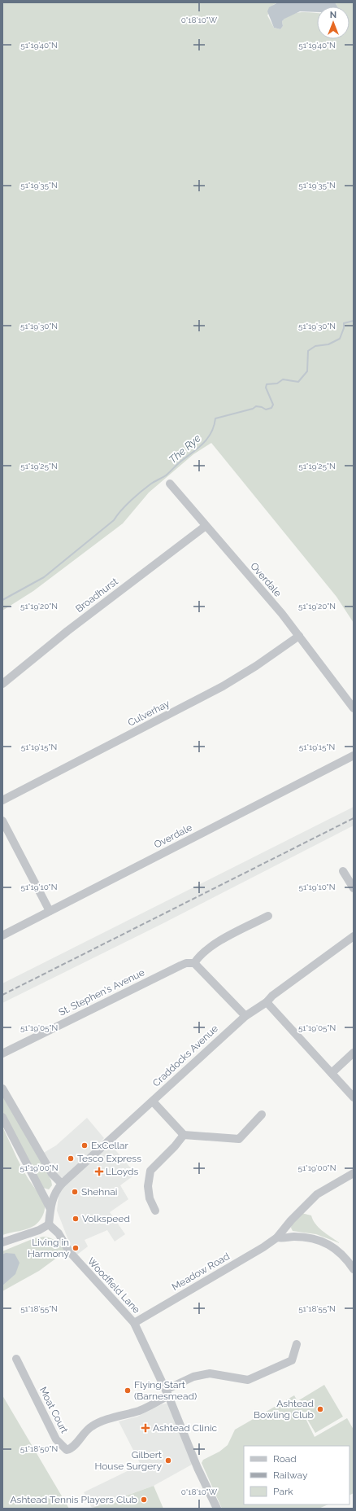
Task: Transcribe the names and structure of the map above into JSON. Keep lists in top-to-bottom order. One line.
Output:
{"streets":{"street":["Overdale","Broadhurst","Culverhay","St. Stephen's Avenue","Craddocks Avenue","Meadow Road","Woodfield Lane","Moat Court"]},"crossings":[["Overdale","Broadhurst"],["Overdale","Culverhay"],["Meadow Road","Woodfield Lane"],["Woodfield Lane","Moat Court"]],"water":["The Rye"],"places":{"other":["ExCellar","Tesco Express","Shehnai","Volkspeed","Living in Harmony","Flying Start (Barnesmead)","Ashtead Bowling Club","Gilbert House Surgery","Ashtead Tennis Players Club"],"health":["LLoyds","Ashtead Clinic"]},"legend":["Road","Railway","Park"],"north":"top","coordinates":["0°18'10\"W","51°19'40\"N","51°19'35\"N","51°19'30\"N","51°19'25\"N","51°19'20\"N","51°19'15\"N","51°19'10\"N","51°19'05\"N","51°19'00\"N","51°18'55\"N","51°18'50\"N"]}
